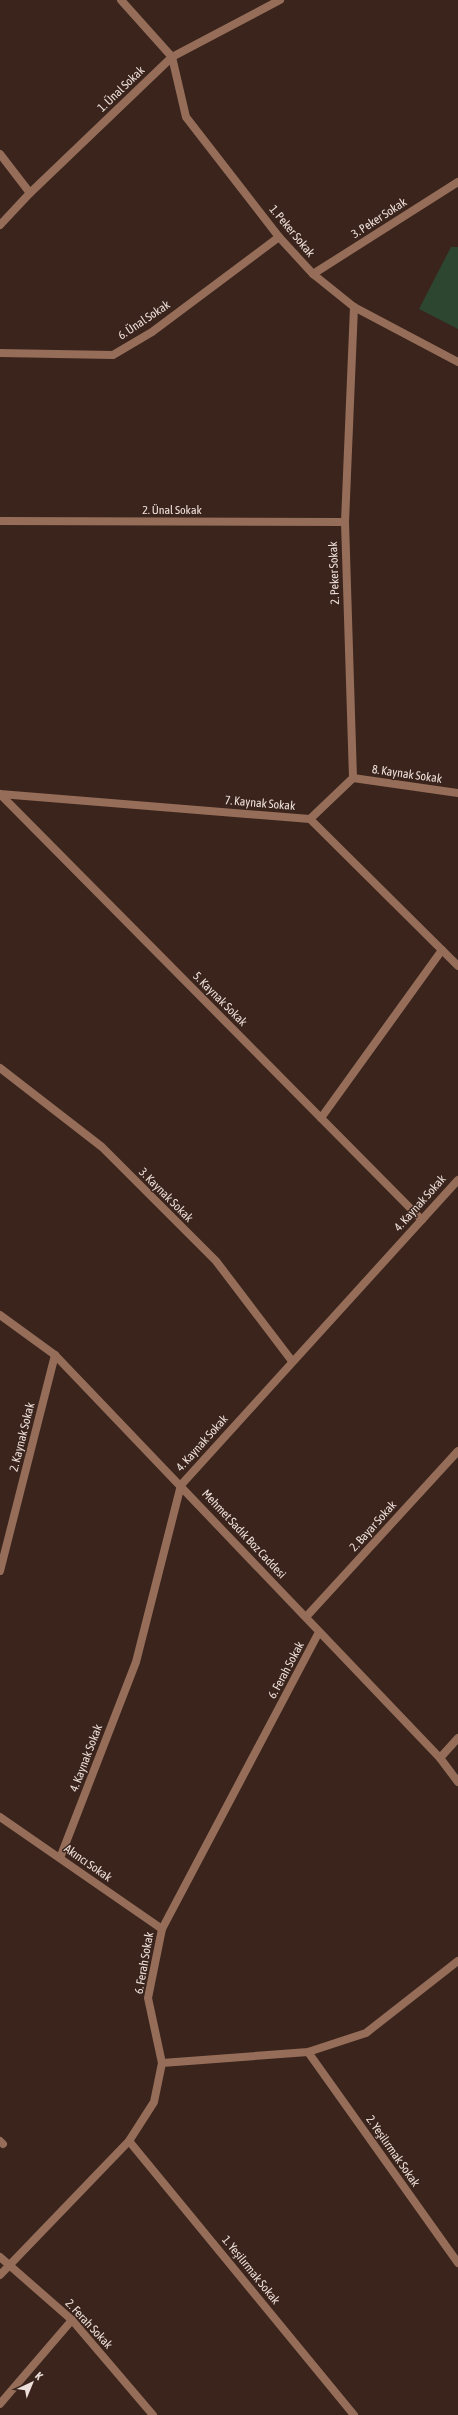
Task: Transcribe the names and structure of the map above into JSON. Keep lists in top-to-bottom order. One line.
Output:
{"streets":{"street":["1. Ünal Sokak","3. Peker Sokak","1. Peker Sokak","6. Ünal Sokak","2. Ünal Sokak","2. Peker Sokak","8. Kaynak Sokak","7. Kaynak Sokak","5. Kaynak Sokak","3. Kaynak Sokak","4. Kaynak Sokak","2. Kaynak Sokak","2. Bayar Sokak","Mehmet Sadık Boz Caddesi","6. Ferah Sokak","Akıncı Sokak","2. Yeşilırmak Sokak","1. Yeşilırmak Sokak","2. Ferah Sokak"]},"crossings":[["1. Ünal Sokak","1. Peker Sokak"],["3. Peker Sokak","1. Peker Sokak"],["1. Peker Sokak","6. Ünal Sokak"],["1. Peker Sokak","2. Peker Sokak"],["2. Ünal Sokak","2. Peker Sokak"],["2. Peker Sokak","8. Kaynak Sokak"],["7. Kaynak Sokak","5. Kaynak Sokak"],["5. Kaynak Sokak","4. Kaynak Sokak"],["3. Kaynak Sokak","4. Kaynak Sokak"],["4. Kaynak Sokak","Mehmet Sadık Boz Caddesi"],["4. Kaynak Sokak","Akıncı Sokak"],["2. Kaynak Sokak","Mehmet Sadık Boz Caddesi"],["2. Bayar Sokak","Mehmet Sadık Boz Caddesi"],["Mehmet Sadık Boz Caddesi","6. Ferah Sokak"],["6. Ferah Sokak","Akıncı Sokak"],["6. Ferah Sokak","1. Yeşilırmak Sokak"],["6. Ferah Sokak","2. Ferah Sokak"]],"north":"top right"}
